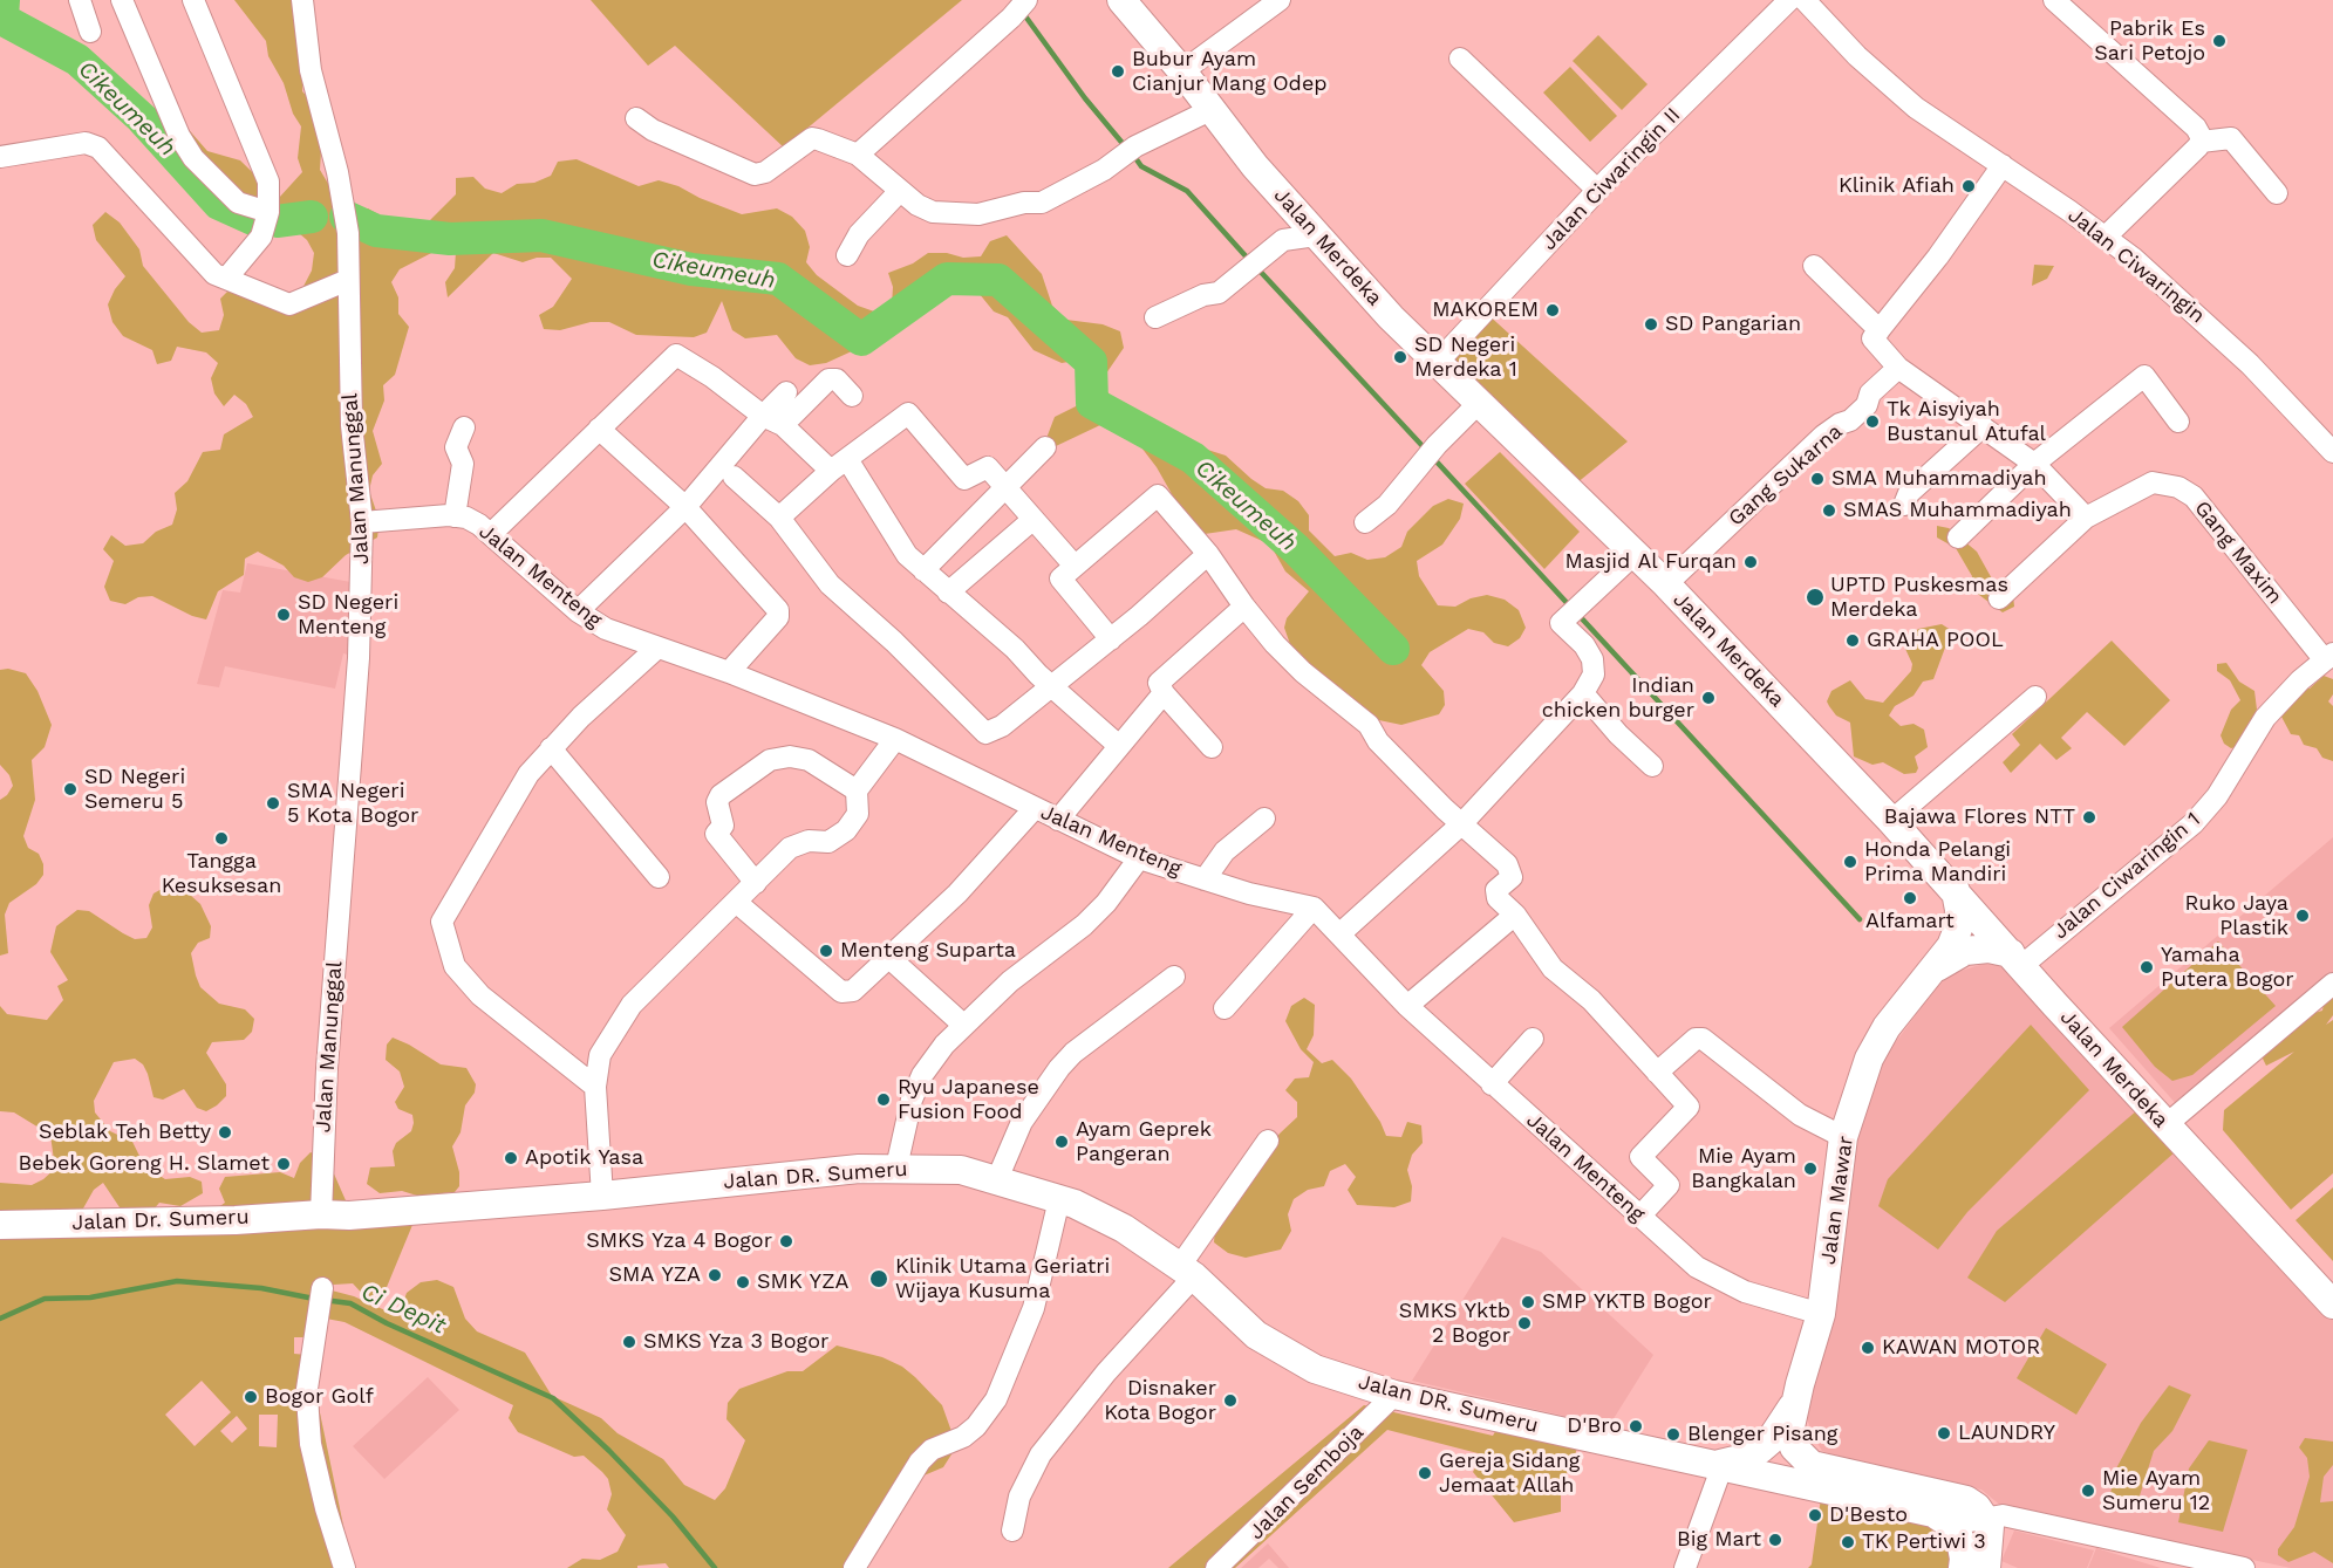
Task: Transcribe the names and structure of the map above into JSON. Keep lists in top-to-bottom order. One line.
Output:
{"streets":{"main road":["Jalan Merdeka","Jalan DR. Sumeru","Jalan Mawar","Jalan Dr. Sumeru"],"street":["Jalan Ciwaringin II","Jalan Ciwaringin","Gang Sukarna","Jalan Manunggal","Gang Maxim","Jalan Menteng","Jalan Ciwaringin 1","Jalan Semboja"]},"crossings":[["Jalan Ciwaringin II","Jalan Merdeka"],["Jalan Merdeka","Gang Sukarna"],["Jalan Merdeka","Jalan Ciwaringin 1"],["Jalan Merdeka","Jalan Mawar"],["Jalan Manunggal","Jalan Menteng"],["Jalan Manunggal","Jalan DR. Sumeru"],["Jalan Manunggal","Jalan Dr. Sumeru"],["Gang Maxim","Jalan Ciwaringin 1"],["Jalan Menteng","Jalan Mawar"],["Jalan DR. Sumeru","Jalan Dr. Sumeru"],["Jalan DR. Sumeru","Jalan Semboja"]],"water":["Cikeumeuh","Ci Depit"],"places":["Pabrik Es Sari Petojo","Bubur Ayam Cianjur Mang Odep","Klinik Afiah","MAKOREM","SD Pangarian","SD Negeri Merdeka 1","Tk Aisyiyah Bustanul Atufal","SMA Muhammadiyah","SMAS Muhammadiyah","Masjid Al Furqan","UPTD Puskesmas Merdeka","SD Negeri Menteng","GRAHA POOL","Indian chicken burger","SD Negeri Semeru 5","SMA Negeri 5 Kota Bogor","Bajawa Flores NTT","Tangga Kesuksesan","Honda Pelangi Prima Mandiri","Alfamart","Ruko Jaya Plastik","Menteng Suparta","Yamaha Putera Bogor","Ryu Japanese Fusion Food","Seblak Teh Betty","Ayam Geprek Pangeran","Apotik Yasa","Bebek Goreng H. Slamet","Mie Ayam Bangkalan","SMKS Yza 4 Bogor","SMA YZA","Klinik Utama Geriatri Wijaya Kusuma","SMK YZA","SMP YKTB Bogor","SMKS Yktb 2 Bogor","SMKS Yza 3 Bogor","KAWAN MOTOR","Bogor Golf","Disnaker Kota Bogor","D'Bro","LAUNDRY","Blenger Pisang","Gereja Sidang Jemaat Allah","Mie Ayam Sumeru 12","D'Besto","Big Mart","TK Pertiwi 3"]}
